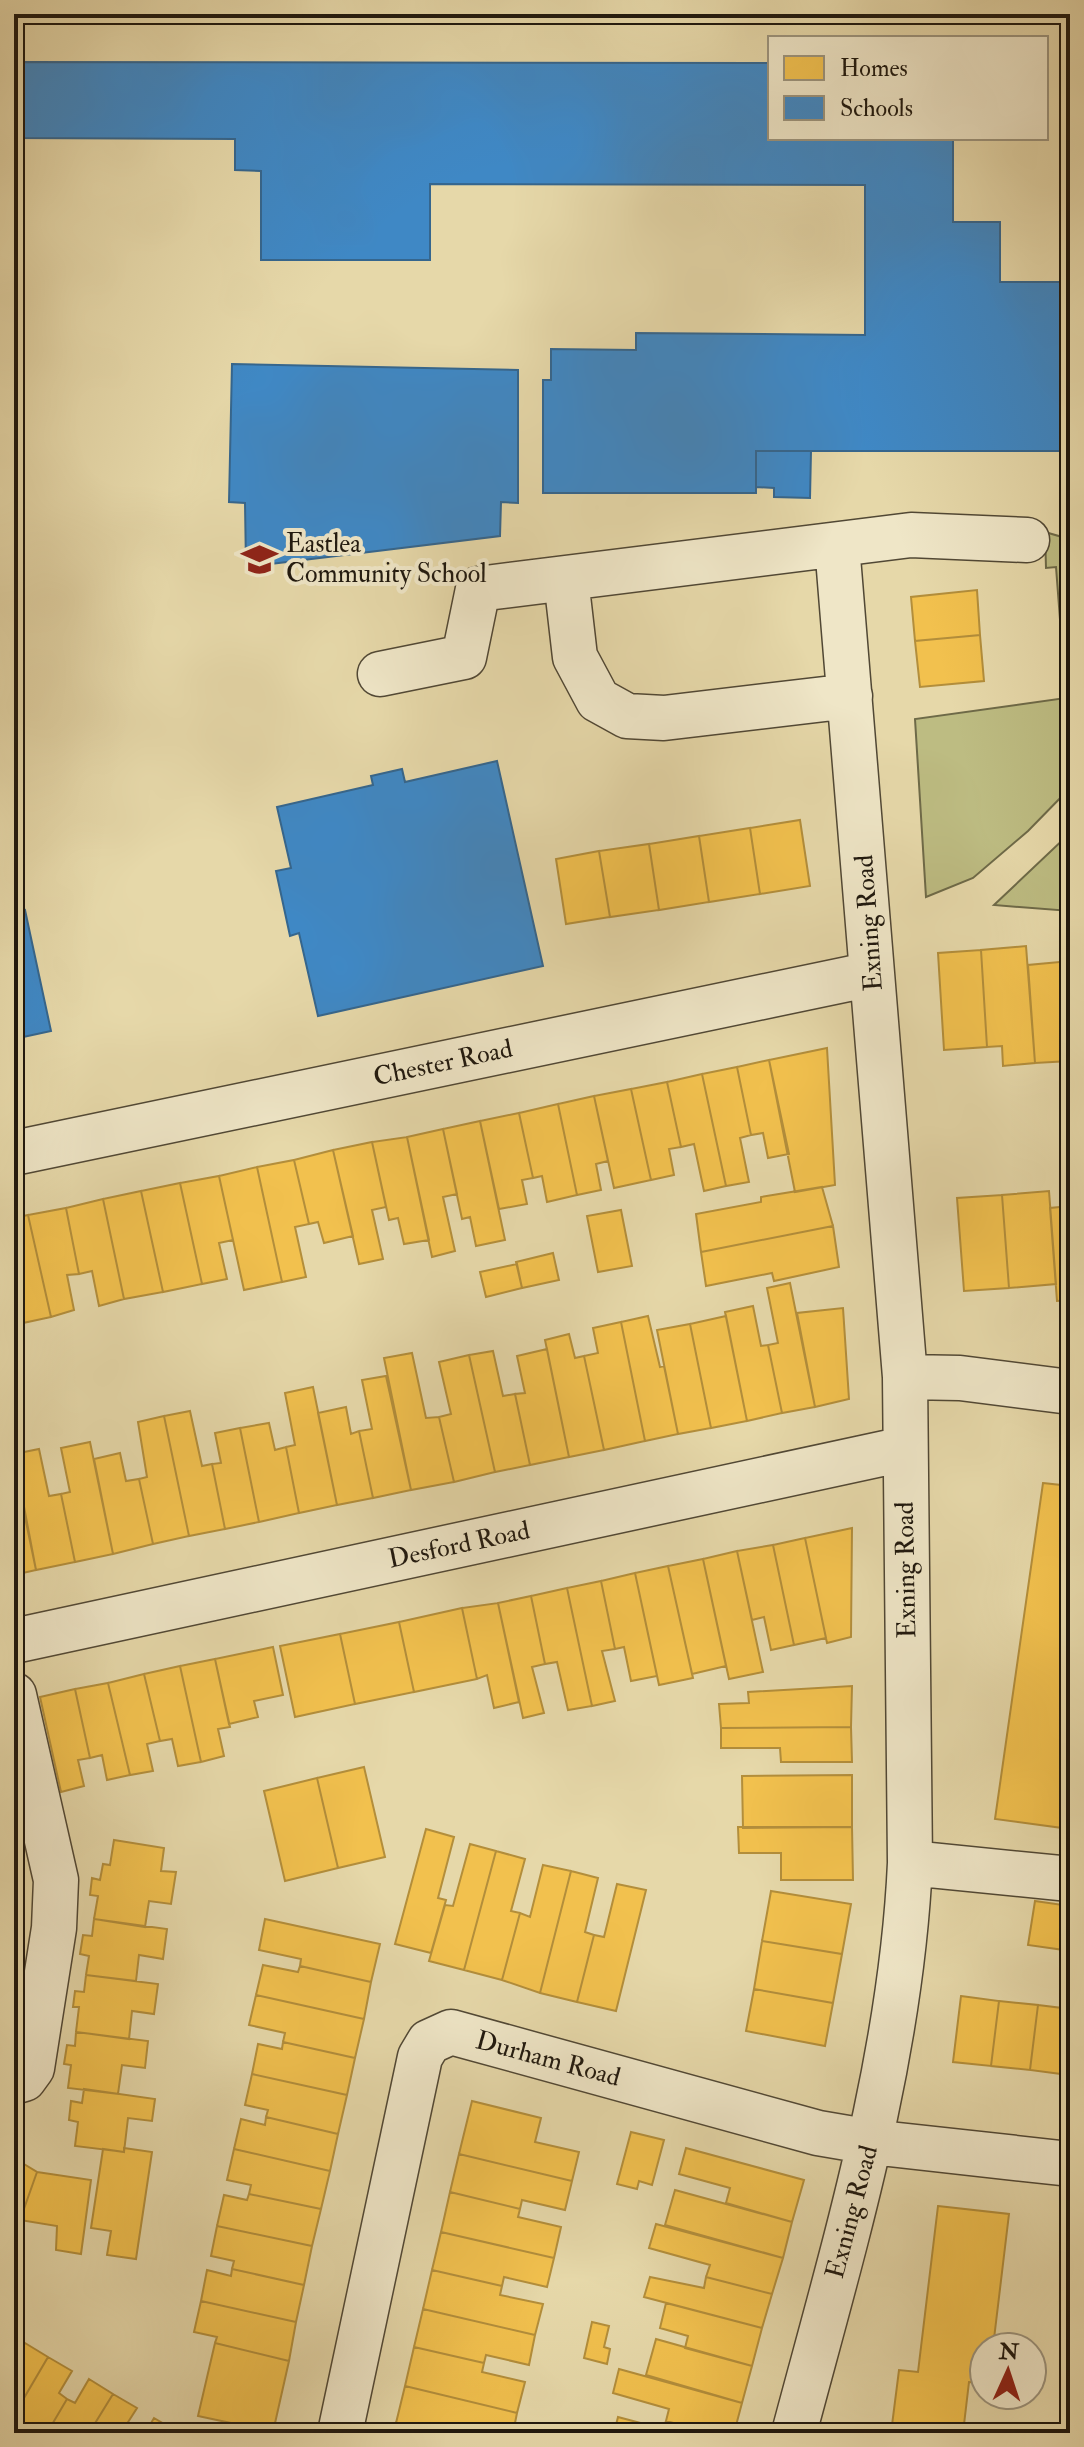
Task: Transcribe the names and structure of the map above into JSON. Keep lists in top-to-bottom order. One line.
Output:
{"streets":{"street":["Exning Road","Chester Road","Desford Road","Durham Road"]},"crossings":[["Exning Road","Chester Road"],["Exning Road","Desford Road"],["Exning Road","Durham Road"]],"places":{"school or university":["Eastlea Community School"]},"legend":["Homes","Schools"],"north":"top"}
